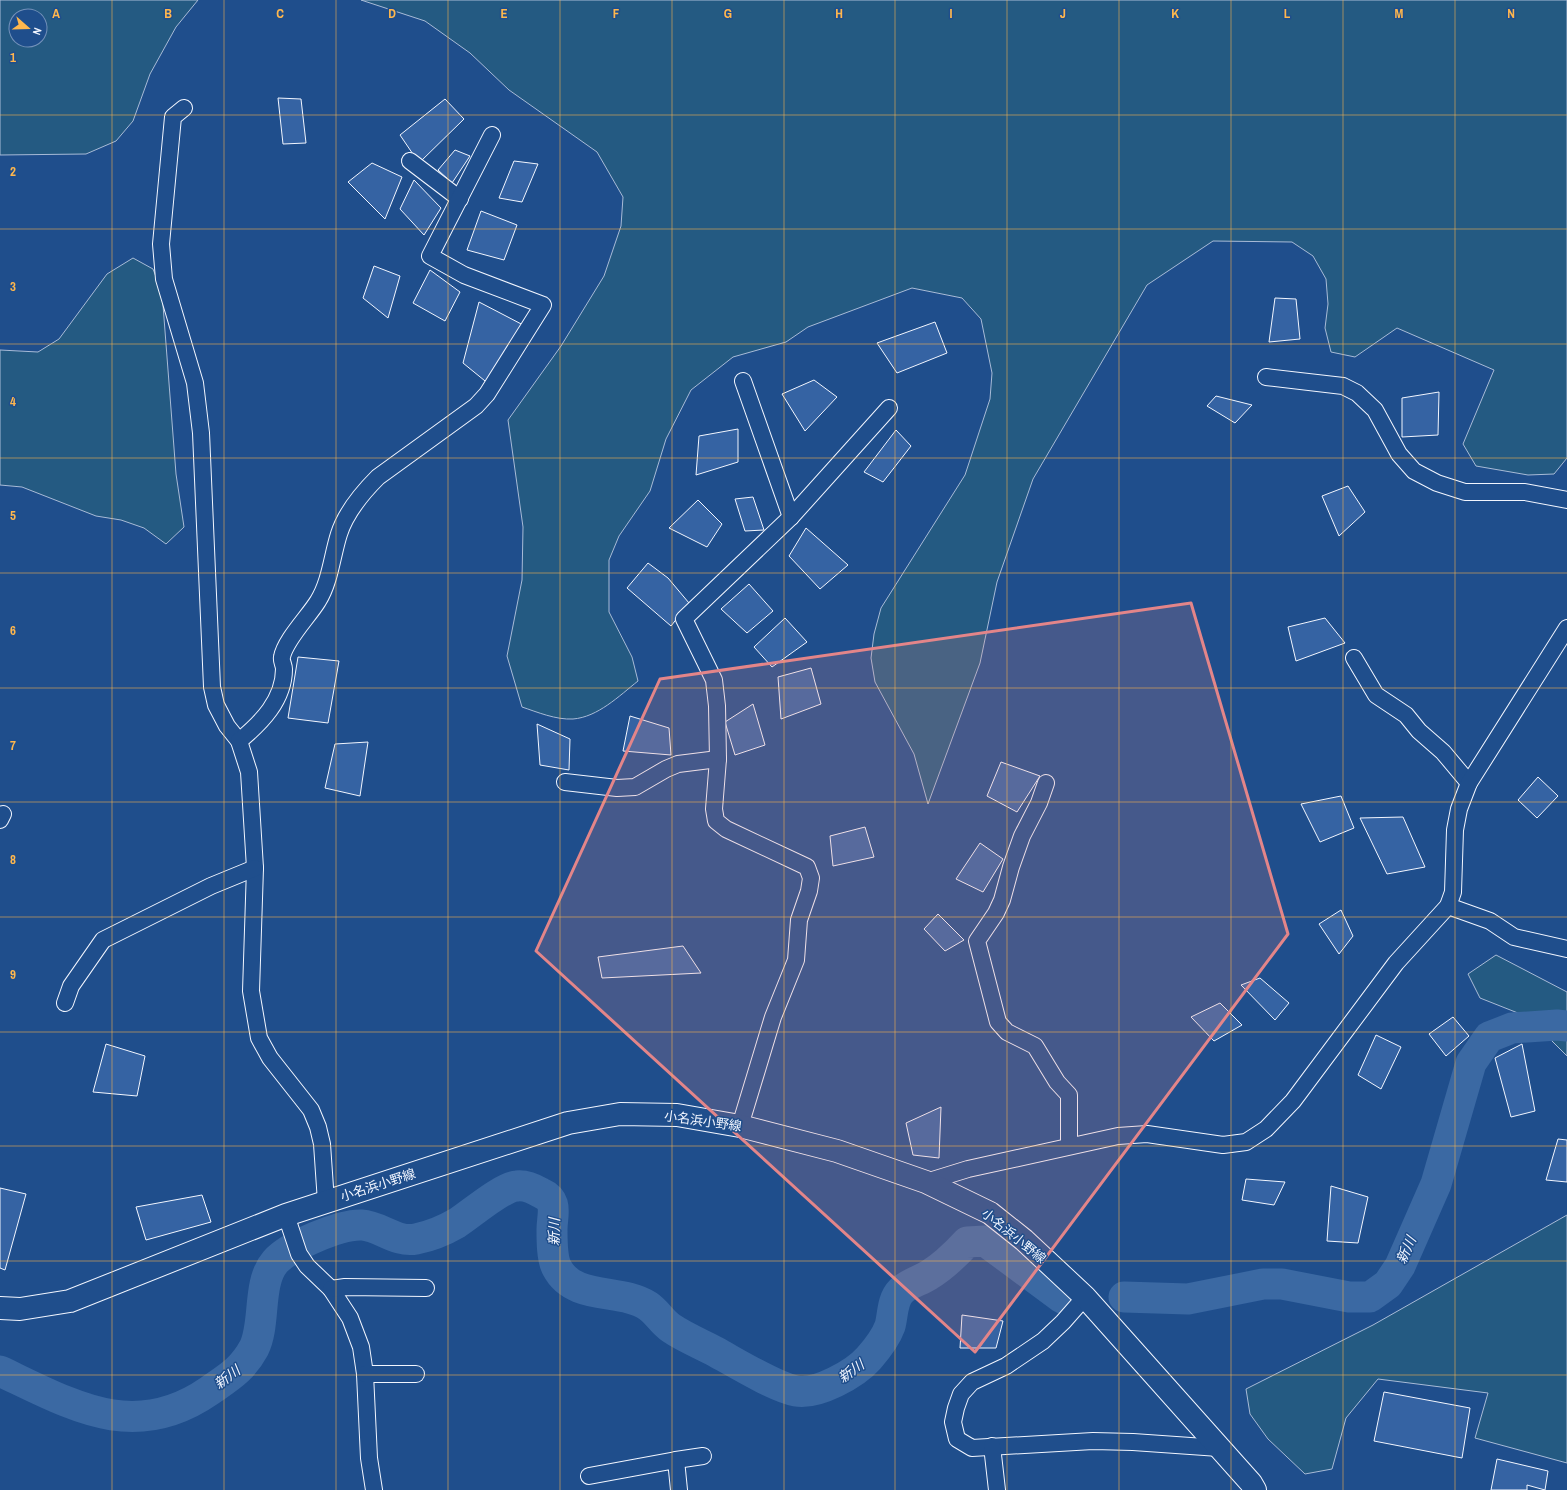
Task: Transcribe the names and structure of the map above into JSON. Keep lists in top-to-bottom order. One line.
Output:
{"streets":{"main road":["小名浜小野線"]},"water":["新川"],"north":"right","grid":{"columns":["A","B","C","D","E","F","G","H","I","J","K","L","M","N"],"rows":["1","2","3","4","5","6","7","8","9"]}}
